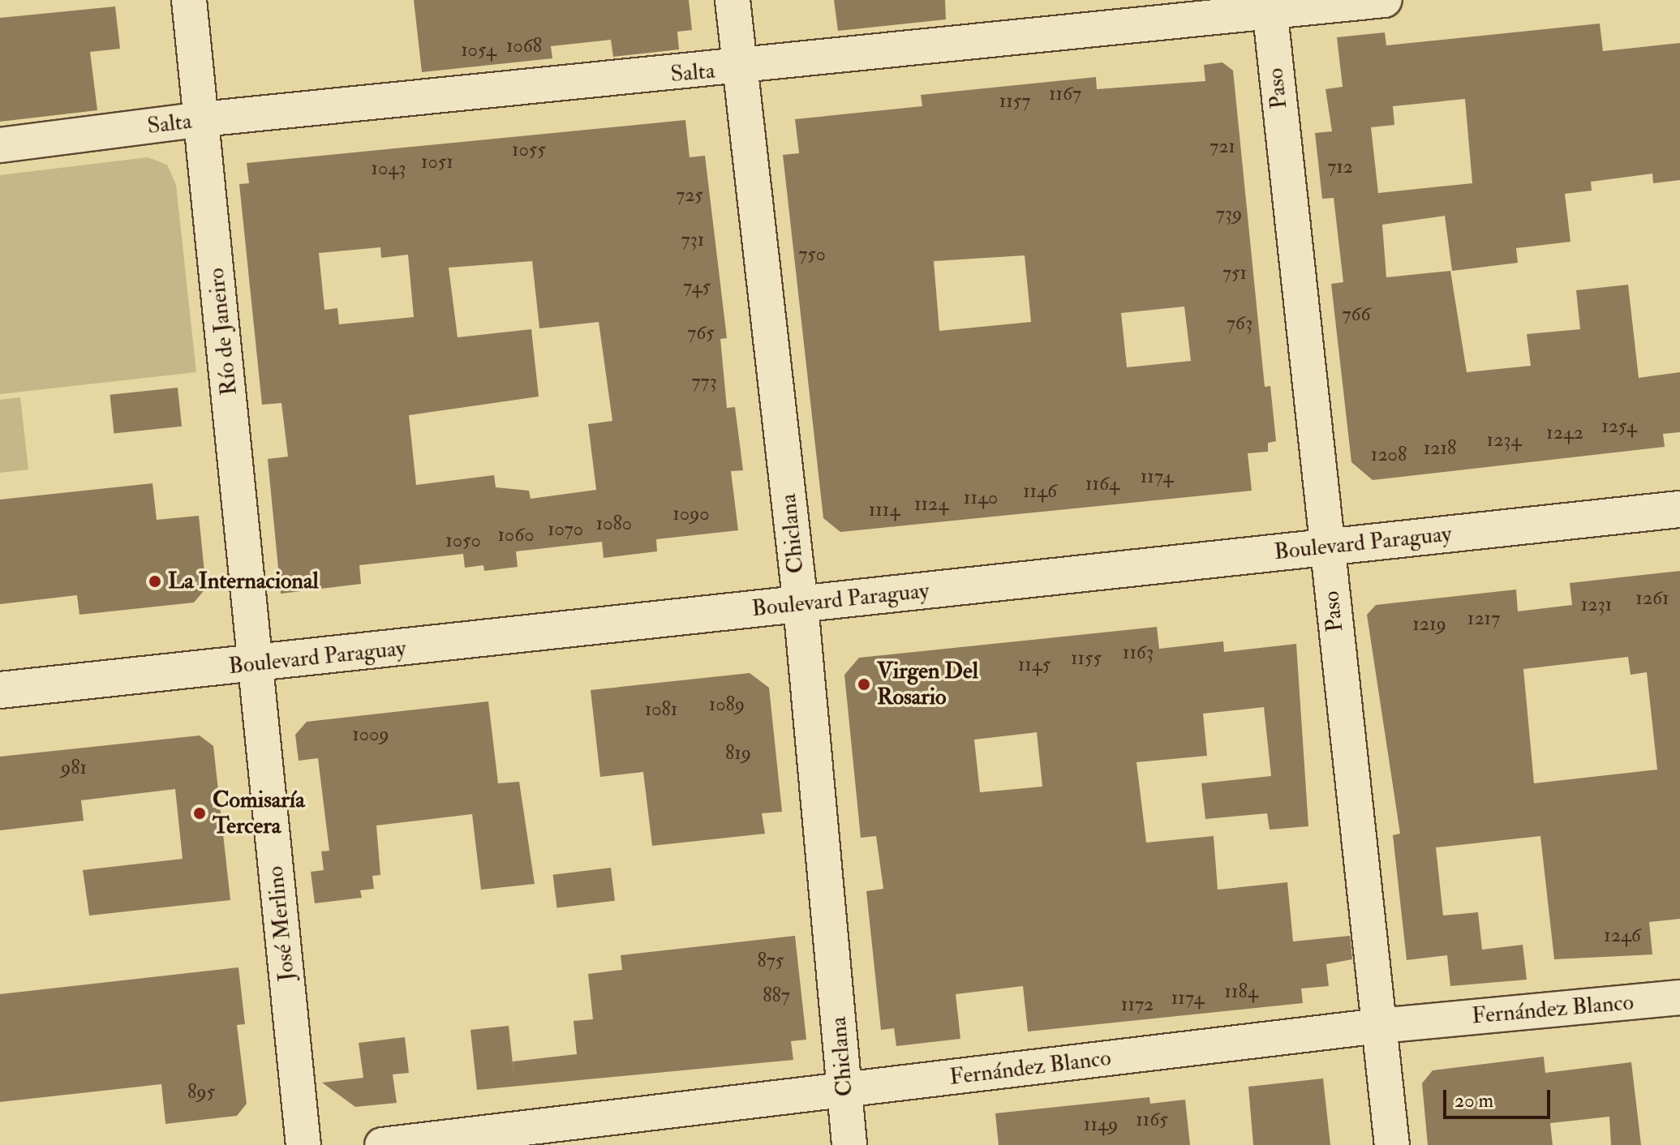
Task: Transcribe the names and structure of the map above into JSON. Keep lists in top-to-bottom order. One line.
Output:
{"streets":{"main road":["Boulevard Paraguay"],"street":["Salta","Paso","Río de Janeiro","Chiclana","José Merlino","Fernández Blanco"]},"crossings":[["Salta","Paso"],["Salta","Río de Janeiro"],["Salta","Chiclana"],["Paso","Boulevard Paraguay"],["Paso","Fernández Blanco"],["Río de Janeiro","Boulevard Paraguay"],["Río de Janeiro","José Merlino"],["Chiclana","Boulevard Paraguay"],["Chiclana","Fernández Blanco"],["Boulevard Paraguay","José Merlino"]],"places":["La Internacional","Virgen Del Rosario","Comisaría Tercera"],"house_numbers":["1068","1054","1167","1157","721","1055","1051","712","1043","725","739","731","750","751","745","766","763","765","773","1254","1242","1234","1218","1208","1174","1164","1146","1140","1124","1114","1090","1080","1070","1060","1050","1261","1231","1217","1219","1163","1155","1145","1089","1081","1009","819","981","1246","875","1184","887","1174","1172","895","1165","1149"],"scale_bar":"20 m"}
